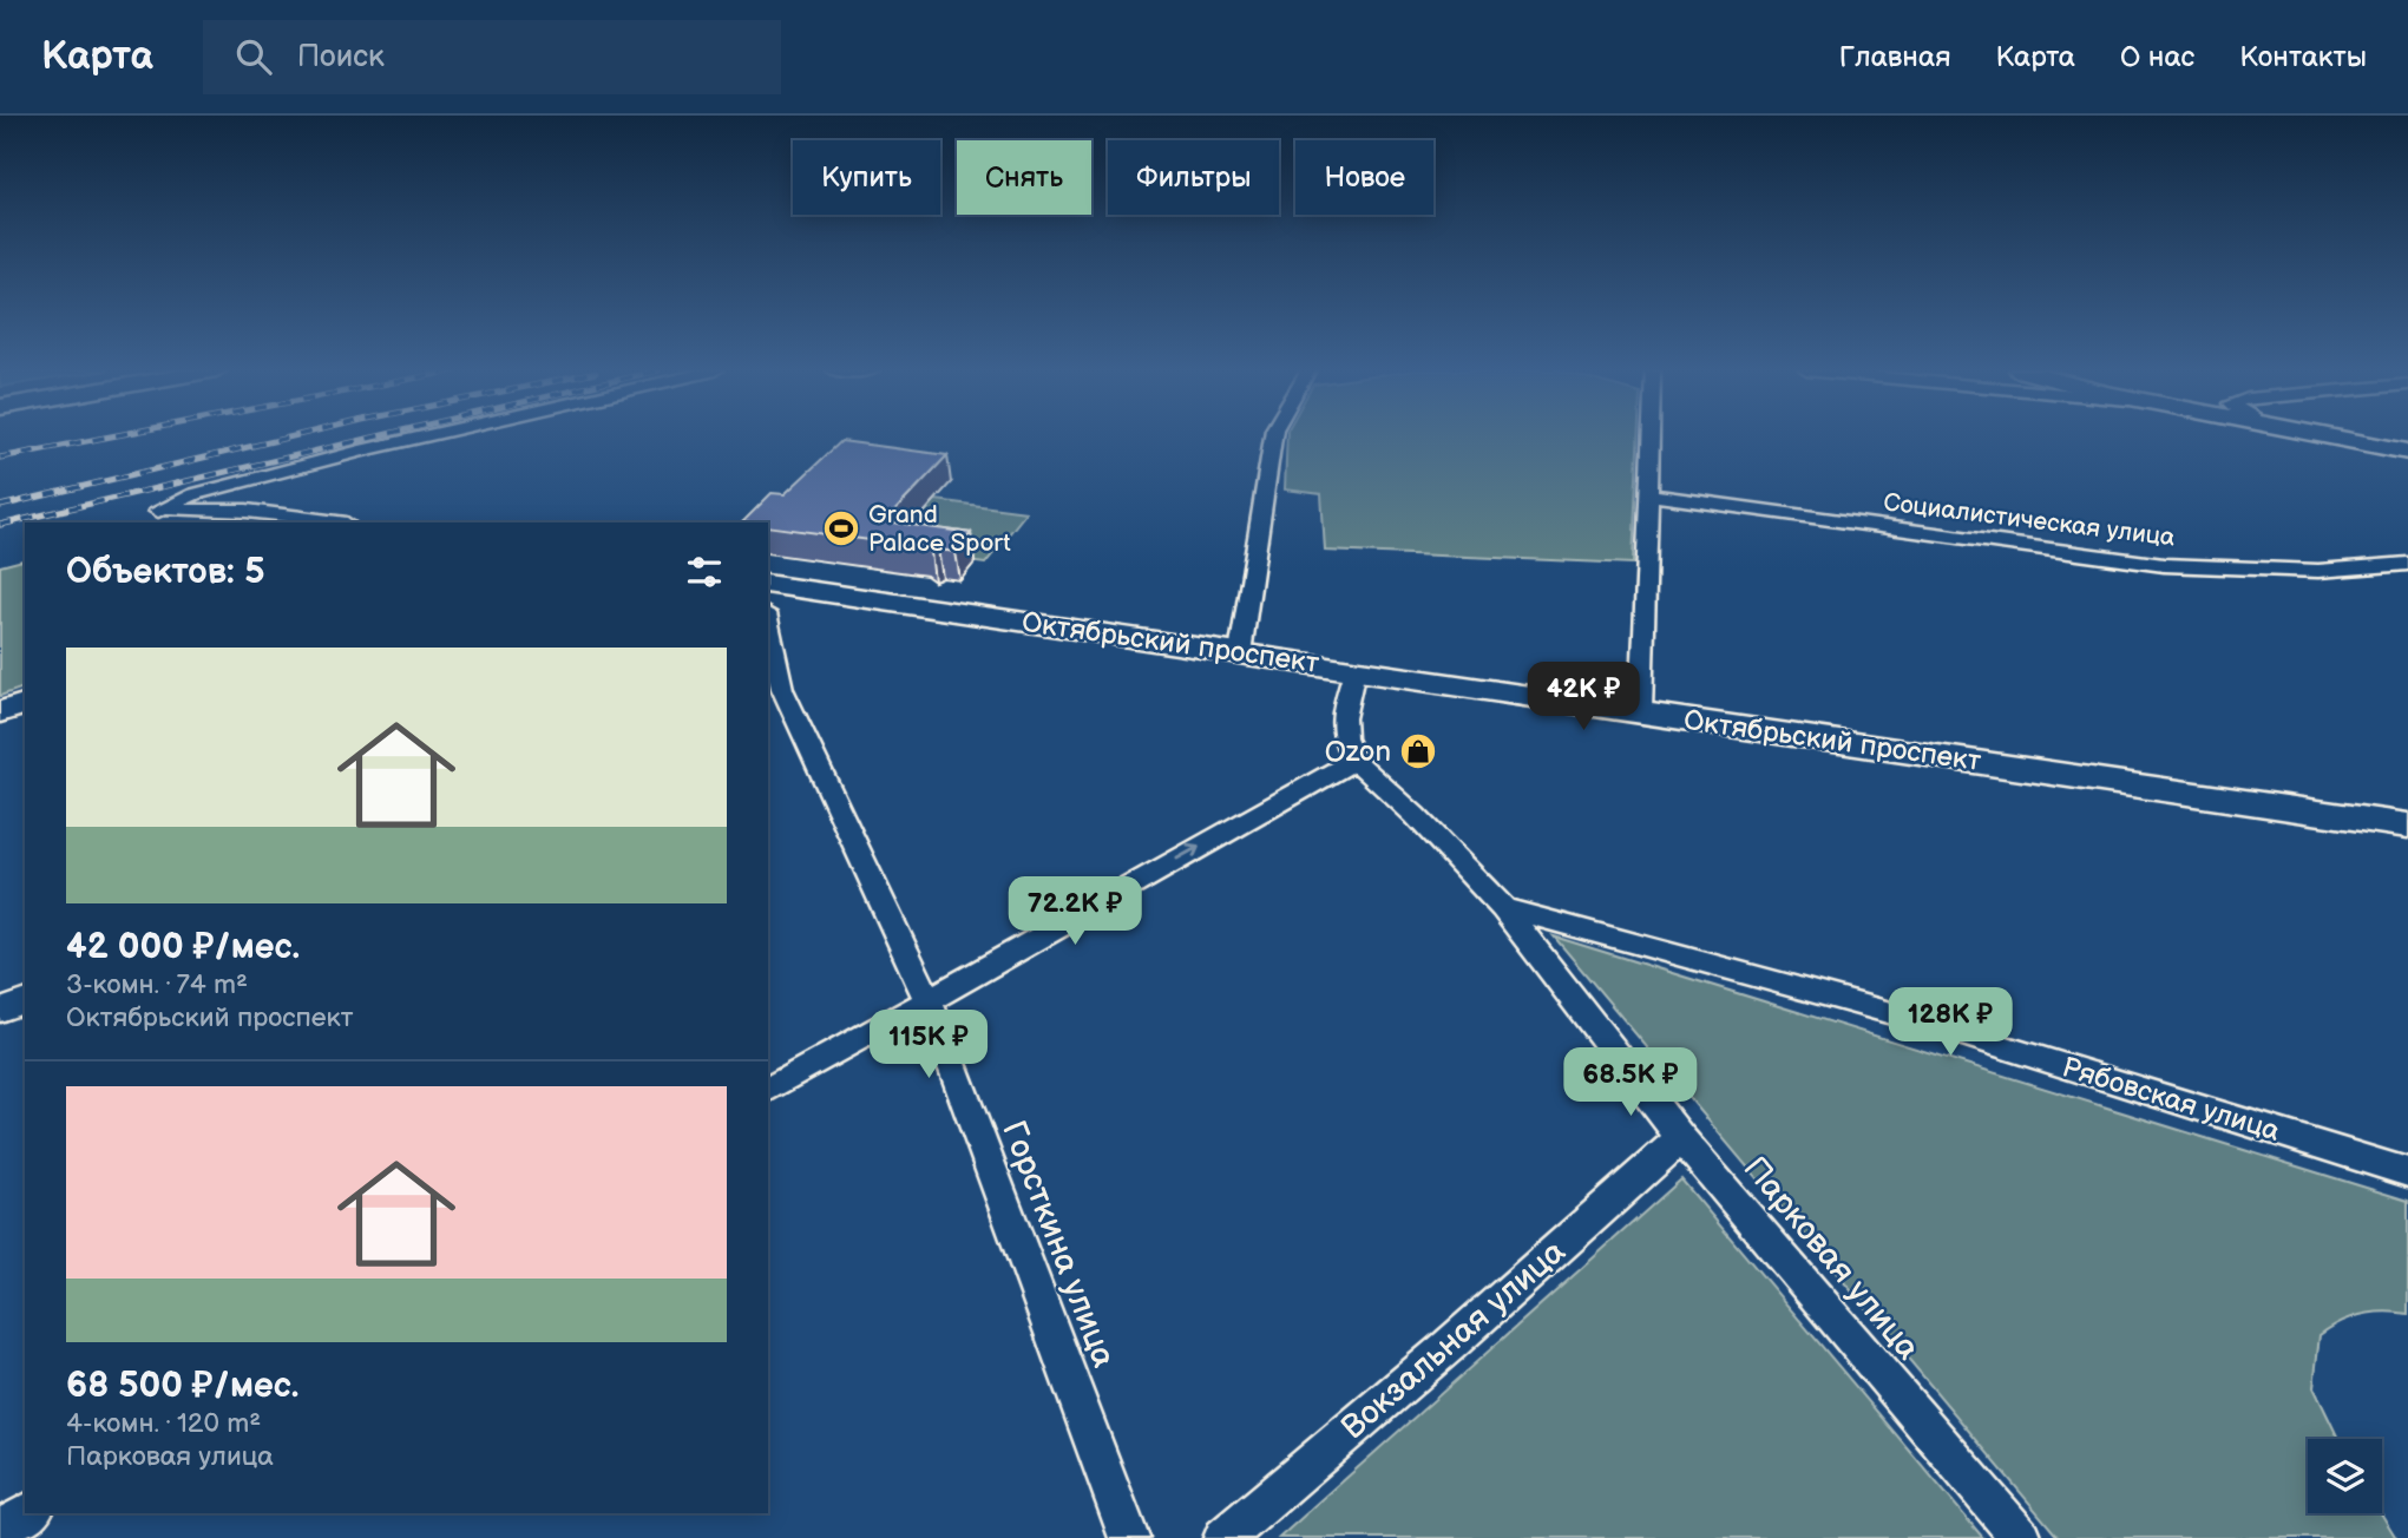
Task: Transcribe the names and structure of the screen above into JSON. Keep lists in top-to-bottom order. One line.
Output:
{"streets":{"street":["Социалистическая улица","Октябрьский проспект","Рябовская улица","Горсткина улица","Парковая улица","Вокзальная улица"]},"crossings":[["Октябрьский проспект","Парковая улица"],["Рябовская улица","Парковая улица"],["Парковая улица","Вокзальная улица"]],"places":{"sports":["Grand Palace Sport"],"shop":["Ozon"]},"page":{"header":"Карта","search":"Поиск","nav":["Главная","Карта","О нас","Контакты"],"chip":["Купить","Снять","Фильтры","Новое"],"heading":"Объектов: 5","list":[{"name":"42 000 ₽/мес.","note":"3-комн. · 74 m² · Октябрьский проспект"},{"name":"68 500 ₽/мес.","note":"4-комн. · 120 m² · Парковая улица"}],"price":["42K ₽","72.2K ₽","128K ₽","115K ₽","68.5K ₽"]}}
